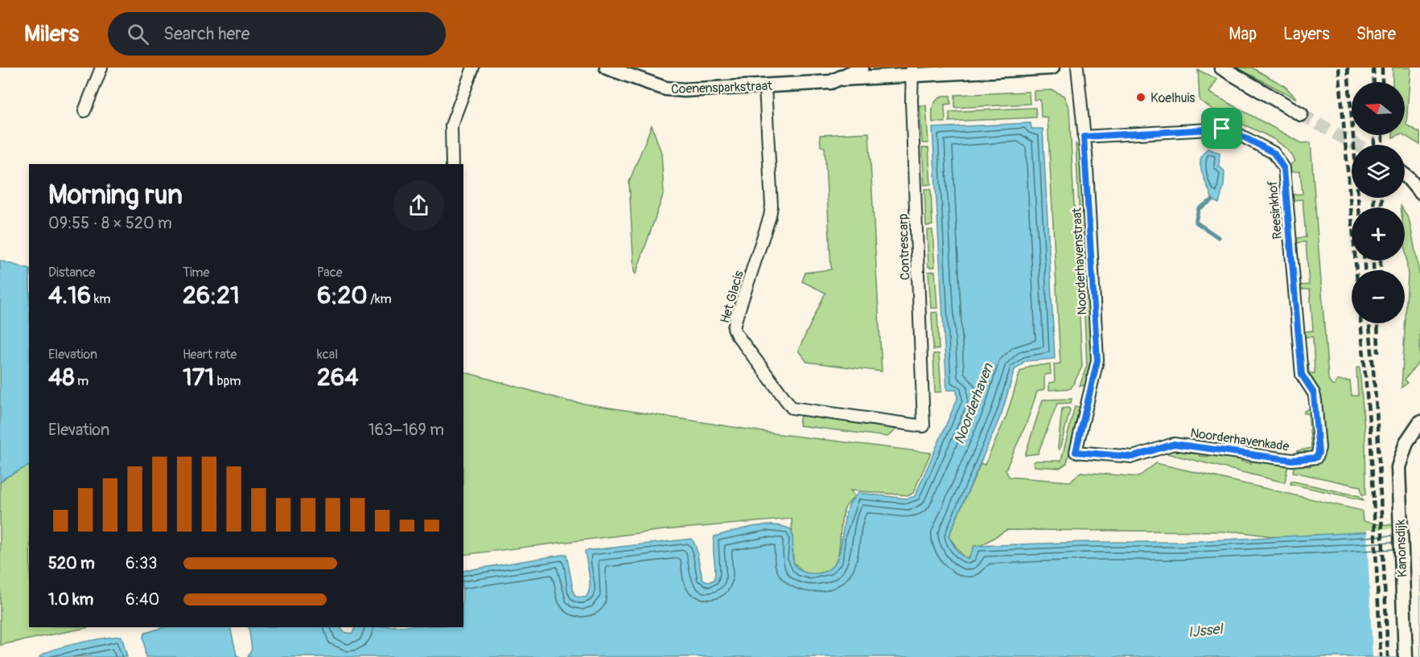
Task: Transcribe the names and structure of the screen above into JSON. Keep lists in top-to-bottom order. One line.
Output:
{"streets":{"street":["Coenensparkstraat","Reesinkhof","Contrescarp","Noorderhavenstraat","Het Glacis","Noorderhavenkade","Kanonsdijk"]},"crossings":[["Coenensparkstraat","Contrescarp"],["Coenensparkstraat","Het Glacis"],["Reesinkhof","Noorderhavenstraat"],["Reesinkhof","Noorderhavenkade"],["Contrescarp","Het Glacis"],["Noorderhavenstraat","Noorderhavenkade"]],"water":["Noorderhaven","IJssel"],"places":["Koelhuis"],"north":"left","page":{"header":"Milers","search":"Search here","nav":["Map","Layers","Share"],"map_buttons":["+","−"],"heading":["Morning run","09:55 · 8 × 520 m"],"stats":[["Distance","4.16 km"],["Time","26:21"],["Pace","6:20 /km"],["Elevation","48 m"],["Heart rate","171 bpm"],["kcal","264"]],"chart":["Elevation","163–169 m"],"list":[{"name":"520 m","note":"6:33"},{"name":"1.0 km","note":"6:40"}]}}
